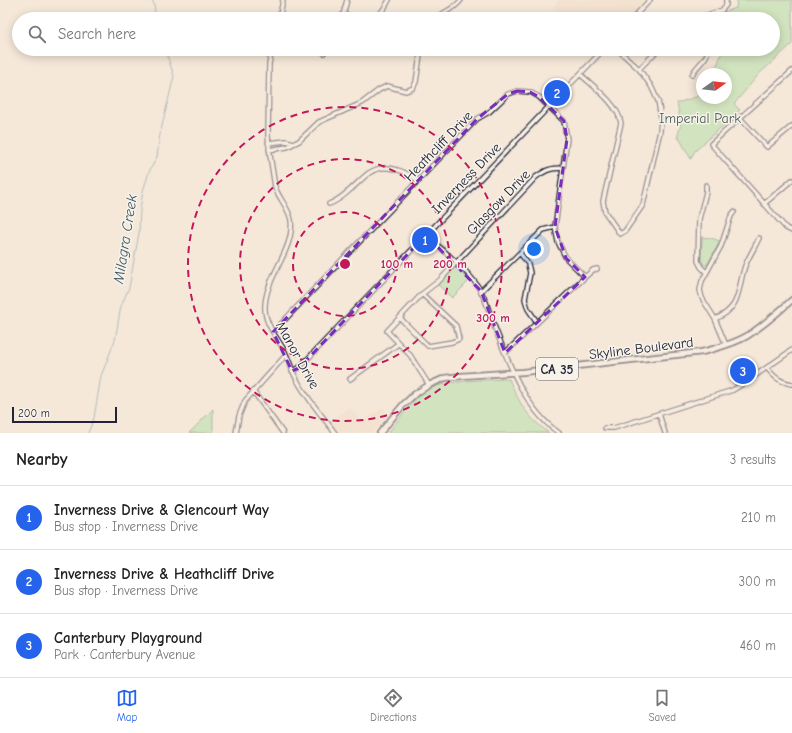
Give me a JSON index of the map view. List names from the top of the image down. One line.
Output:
{"streets":{"main road":["Skyline Boulevard","CA 35"],"street":["Heathcliff Drive","Inverness Drive","Glasgow Drive","Manor Drive"]},"crossings":[["Heathcliff Drive","Inverness Drive"],["Heathcliff Drive","Glasgow Drive"],["Heathcliff Drive","Manor Drive"],["Inverness Drive","Manor Drive"]],"water":["Milagra Creek"],"parks":["Imperial Park"],"scale_bar":"200 m","north":"right","page":{"search":"Search here","pins":["2","1","3"],"scale":"200 m","heading":["Nearby","3 results"],"list":[{"mark":"1","name":"Inverness Drive & Glencourt Way","note":"Bus stop · Inverness Drive","value":"210 m"},{"mark":"2","name":"Inverness Drive & Heathcliff Drive","note":"Bus stop · Inverness Drive","value":"300 m"},{"mark":"3","name":"Canterbury Playground","note":"Park · Canterbury Avenue","value":"460 m"}],"nav":["Map","Directions","Saved"]},"rings":["100 m","200 m","300 m"]}
